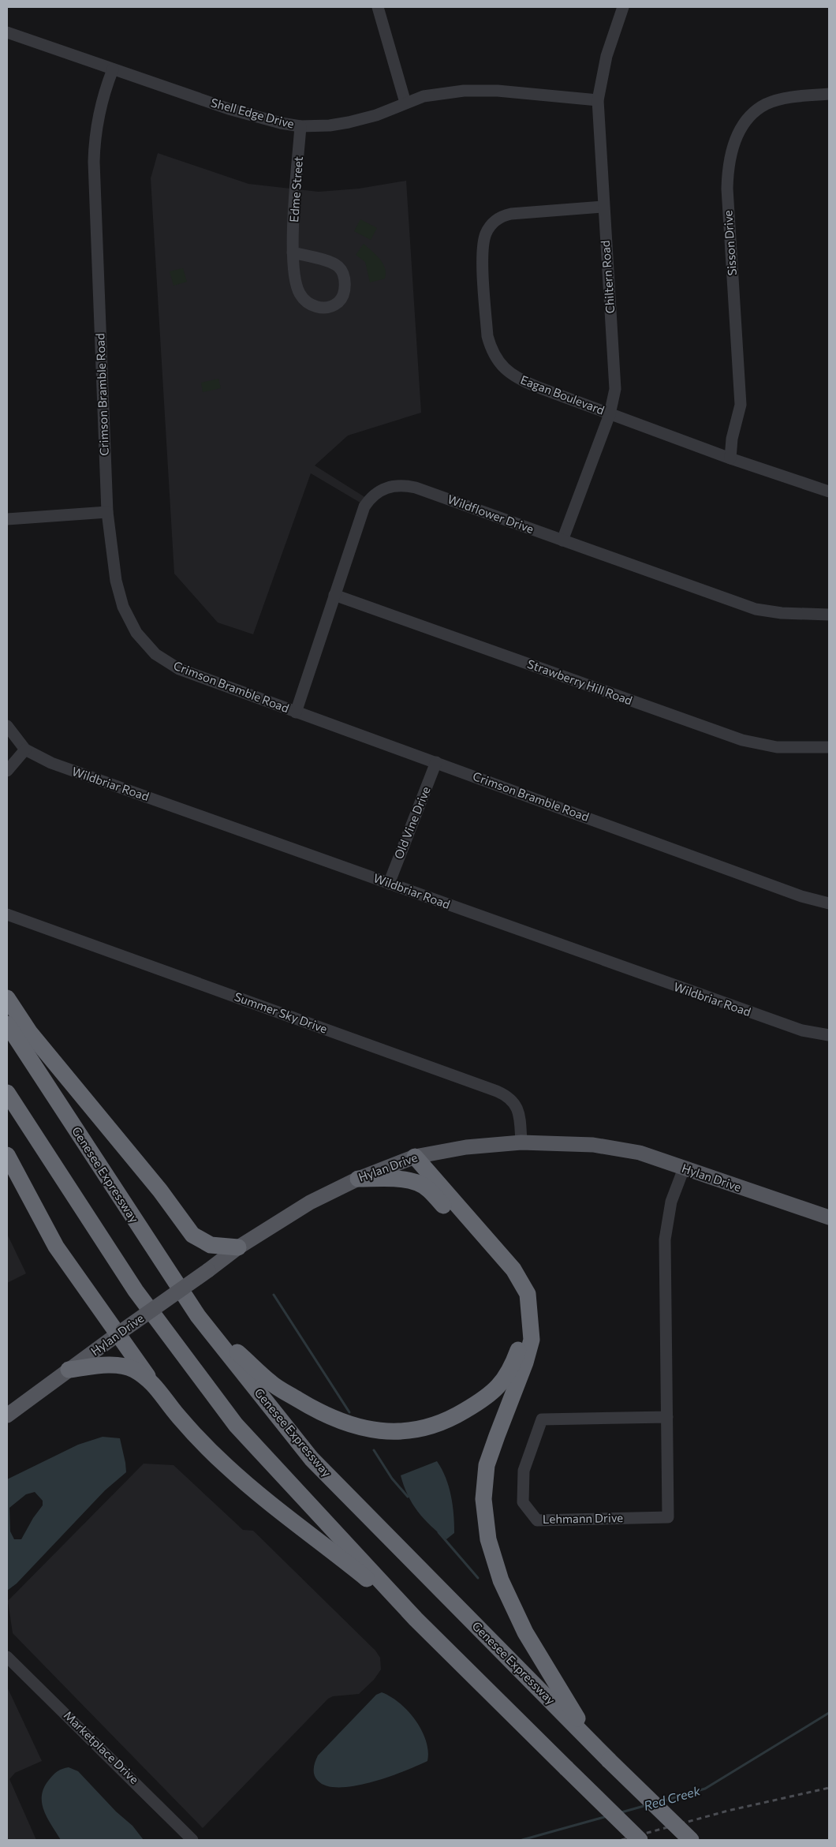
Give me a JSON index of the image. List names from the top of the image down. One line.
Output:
{"streets":{"highway":["Genesee Expressway"],"main road":["Hylan Drive"],"street":["Shell Edge Drive","Edme Street","Sisson Drive","Chiltern Road","Crimson Bramble Road","Eagan Boulevard","Wildflower Drive","Strawberry Hill Road","Wildbriar Road","Old Vine Drive","Summer Sky Drive","Lehmann Drive","Marketplace Drive"]},"crossings":[["Shell Edge Drive","Edme Street"],["Shell Edge Drive","Chiltern Road"],["Shell Edge Drive","Crimson Bramble Road"],["Sisson Drive","Eagan Boulevard"],["Chiltern Road","Eagan Boulevard"],["Chiltern Road","Wildflower Drive"],["Crimson Bramble Road","Wildflower Drive"],["Crimson Bramble Road","Old Vine Drive"],["Wildflower Drive","Strawberry Hill Road"],["Wildbriar Road","Old Vine Drive"],["Summer Sky Drive","Hylan Drive"],["Hylan Drive","Lehmann Drive"]],"water":["Red Creek"]}
